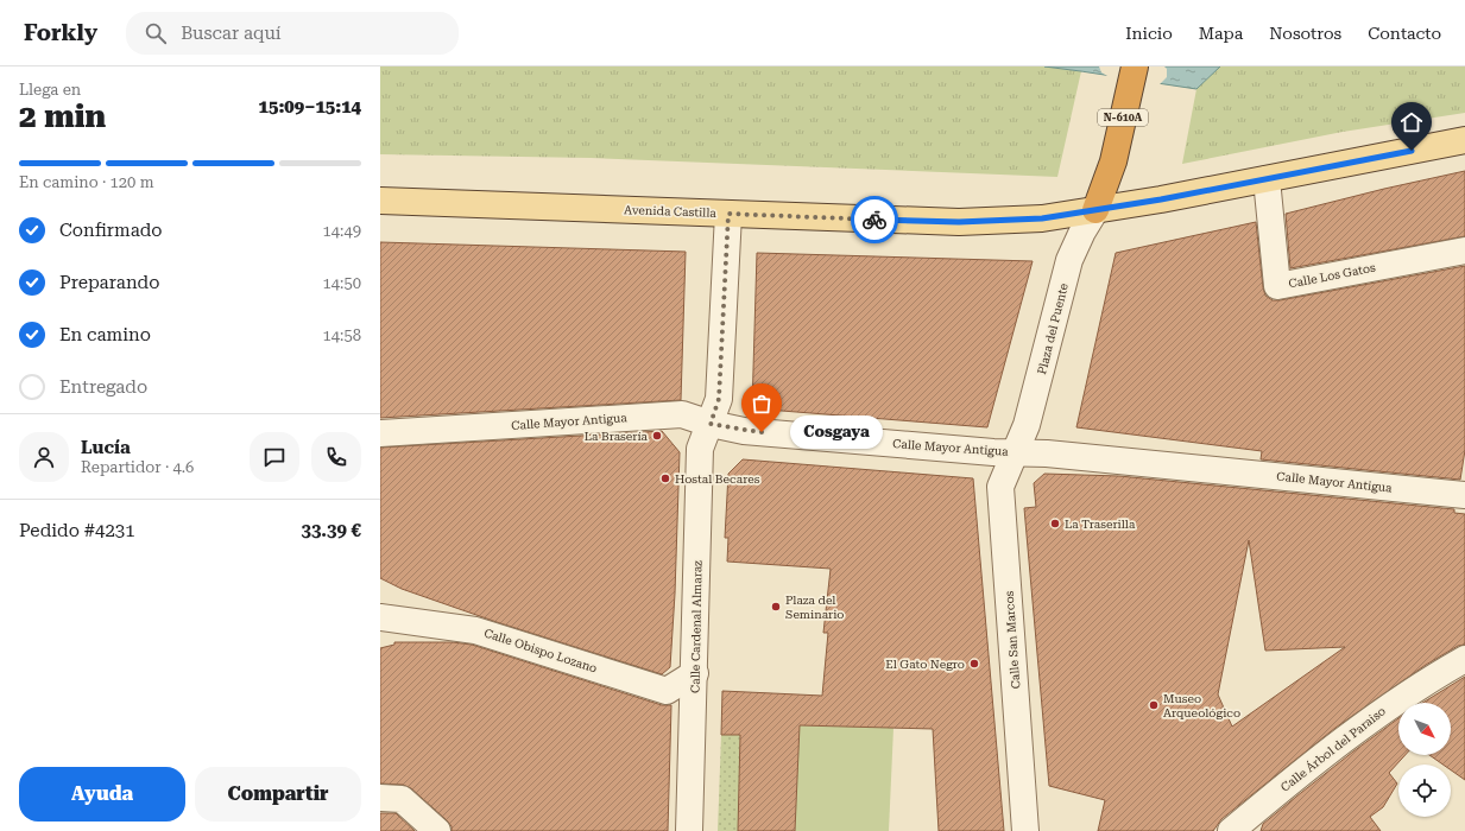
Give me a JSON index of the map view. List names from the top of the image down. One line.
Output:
{"streets":{"highway":["N-610A"],"main road":["Avenida Castilla"],"street":["Calle Los Gatos","Plaza del Puente","Calle Mayor Antigua","Calle Cardenal Almaraz","Calle San Marcos","Calle Obispo Lozano","Calle Árbol del Paraiso"]},"crossings":[["N-610A","Avenida Castilla"],["N-610A","Plaza del Puente"],["Avenida Castilla","Calle Los Gatos"],["Avenida Castilla","Plaza del Puente"],["Avenida Castilla","Calle Cardenal Almaraz"],["Plaza del Puente","Calle Mayor Antigua"],["Plaza del Puente","Calle San Marcos"],["Calle Mayor Antigua","Calle Cardenal Almaraz"],["Calle Mayor Antigua","Calle San Marcos"],["Calle Cardenal Almaraz","Calle Obispo Lozano"]],"places":["Cosgaya","La Brasería","Hostal Becares","La Traserilla","Plaza del Seminario","El Gato Negro","Museo Arqueológico"],"north":"bottom right","page":{"header":"Forkly","search":"Buscar aquí","nav":["Inicio","Mapa","Nosotros","Contacto"],"heading":["2 min","Llega en","15:09–15:14"],"panel":["Lucía","Repartidor · 4.6","Pedido #4231","33.39 €"],"bar":"En camino · 120 m","list":[["Confirmado","14:49"],["Preparando","14:50"],["En camino","14:58"],"Entregado"],"bubble":"Cosgaya","buttons":["Ayuda","Compartir"]}}
